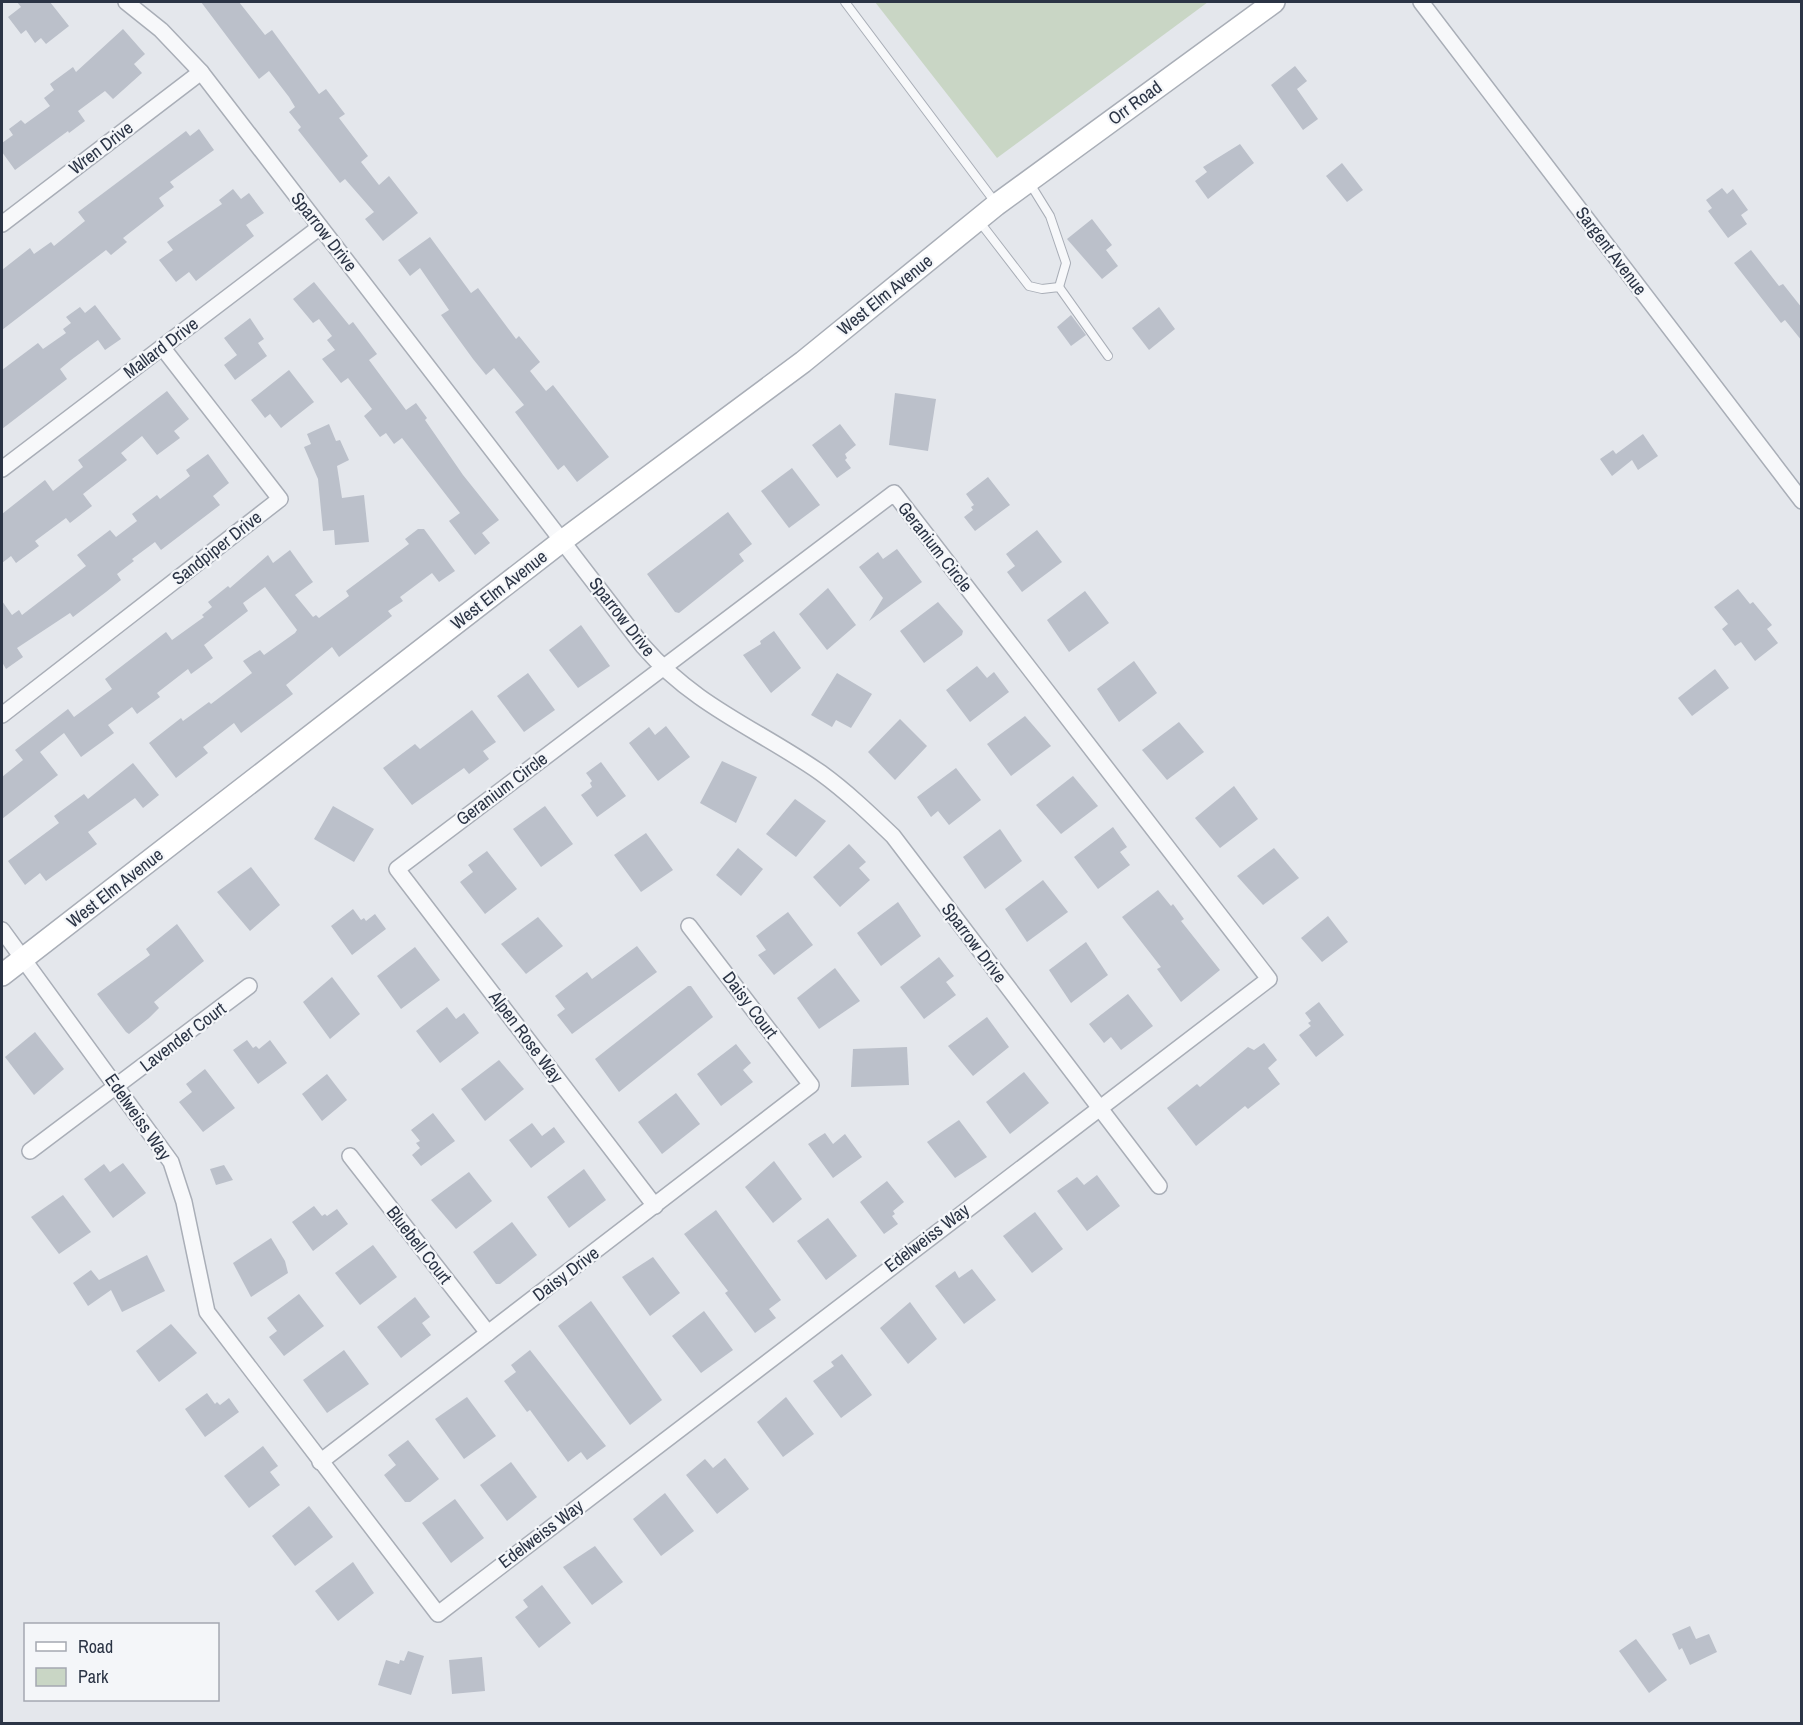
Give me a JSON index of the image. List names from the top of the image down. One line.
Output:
{"streets":{"street":["Orr Road","Wren Drive","Sparrow Drive","Sargent Avenue","West Elm Avenue","Mallard Drive","Geranium Circle","Sandpiper Drive","Daisy Court","Lavender Court","Alpen Rose Way","Edelweiss Way","Bluebell Court","Daisy Drive"]},"crossings":[["Orr Road","West Elm Avenue"],["Wren Drive","Sparrow Drive"],["Sparrow Drive","West Elm Avenue"],["Sparrow Drive","Mallard Drive"],["Sparrow Drive","Geranium Circle"],["Sparrow Drive","Edelweiss Way"],["West Elm Avenue","Edelweiss Way"],["Mallard Drive","Sandpiper Drive"],["Geranium Circle","Alpen Rose Way"],["Geranium Circle","Edelweiss Way"],["Daisy Court","Daisy Drive"],["Lavender Court","Edelweiss Way"],["Alpen Rose Way","Daisy Drive"],["Edelweiss Way","Daisy Drive"],["Bluebell Court","Daisy Drive"]],"legend":["Road","Park"]}
